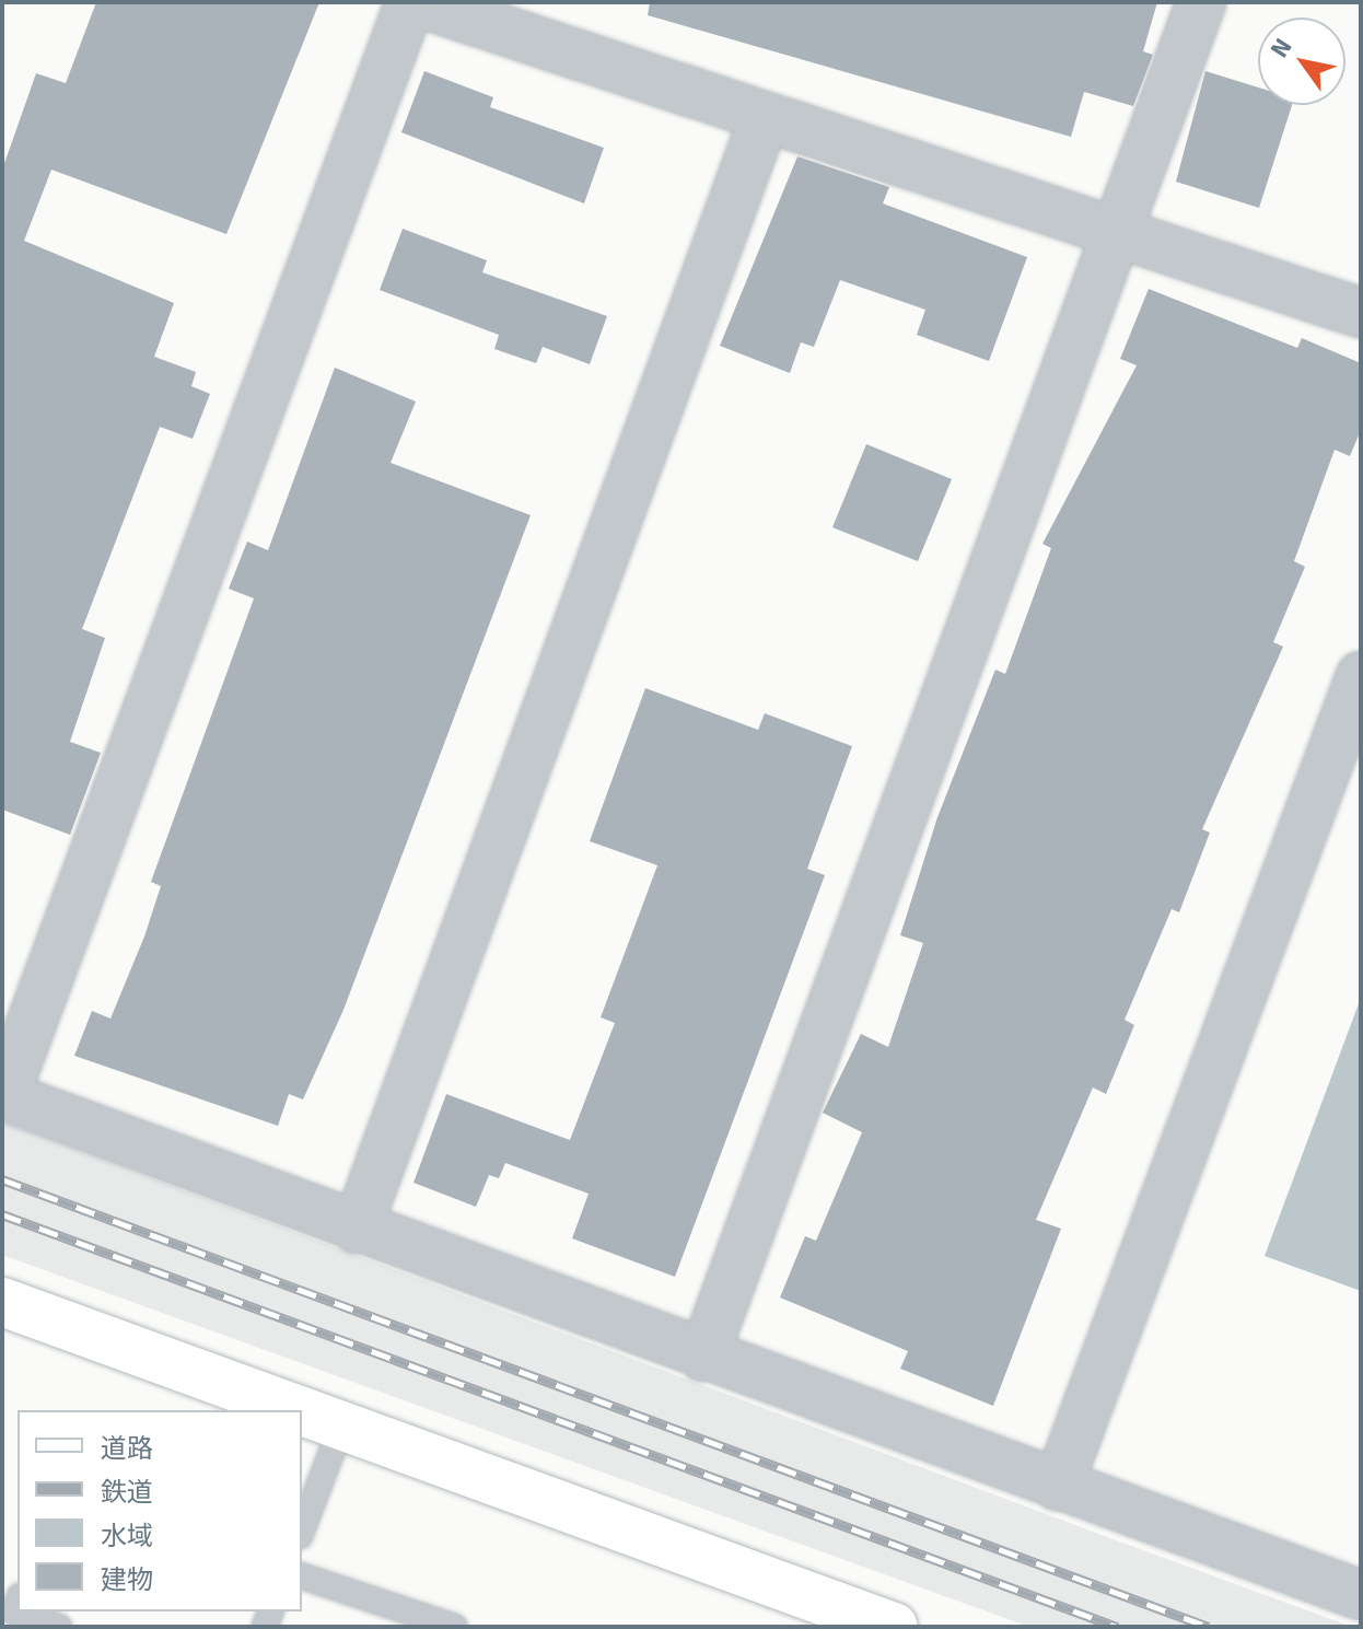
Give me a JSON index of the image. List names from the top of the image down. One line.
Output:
{"legend":["道路","鉄道","水域","建物"],"north":"top left"}
